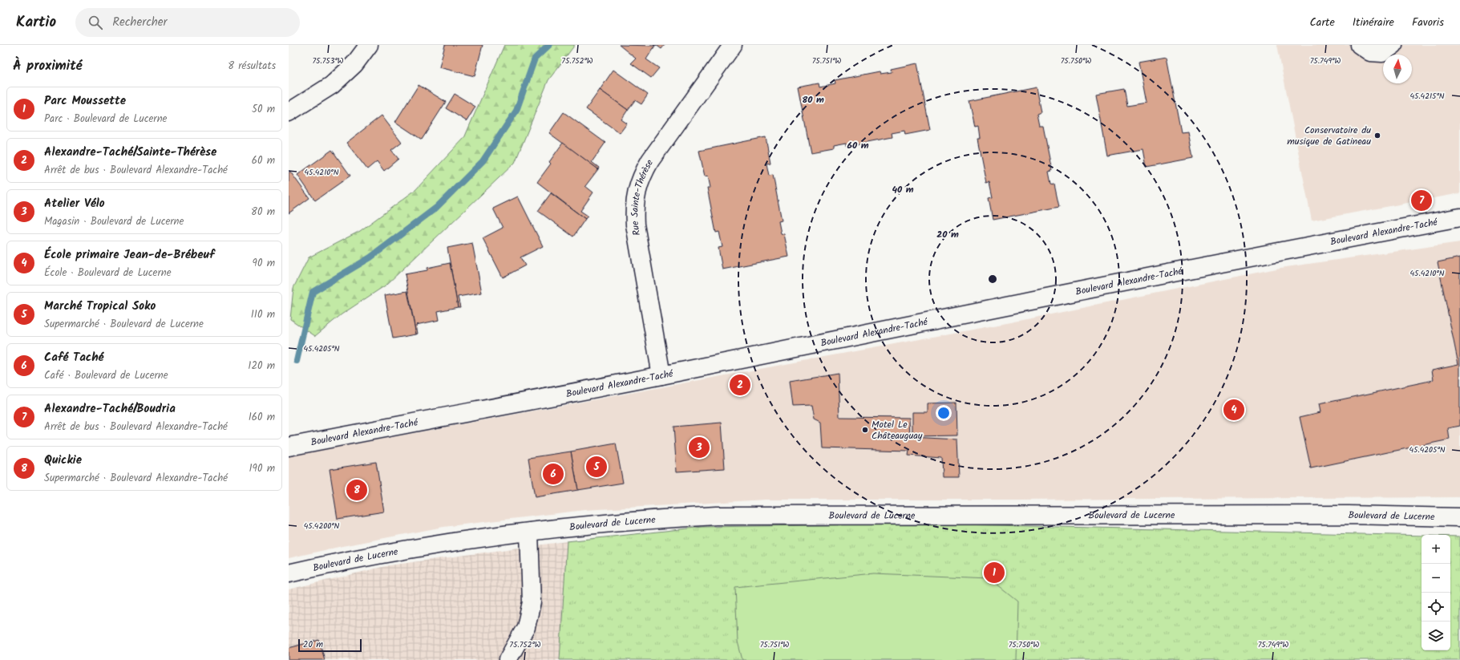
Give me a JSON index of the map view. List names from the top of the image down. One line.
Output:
{"streets":{"street":["Rue Sainte-Thérèse","Boulevard Alexandre-Taché","Boulevard de Lucerne"]},"crossings":[["Rue Sainte-Thérèse","Boulevard Alexandre-Taché"]],"places":["Conservatoire du musique de Gatineau","Motel Le Châteauguay"],"scale_bar":"20 m","north":"top","page":{"header":"Kartio","search":"Rechercher","nav":["Carte","Itinéraire","Favoris"],"heading":["À proximité","8 résultats"],"list":[{"mark":"1","name":"Parc Moussette","note":"Parc · Boulevard de Lucerne","value":"50 m"},{"mark":"2","name":"Alexandre-Taché/Sainte-Thérèse","note":"Arrêt de bus · Boulevard Alexandre-Taché","value":"60 m"},{"mark":"3","name":"Atelier Vélo","note":"Magasin · Boulevard de Lucerne","value":"80 m"},{"mark":"4","name":"École primaire Jean-de-Brébeuf","note":"École · Boulevard de Lucerne","value":"90 m"},{"mark":"5","name":"Marché Tropical Soko","note":"Supermarché · Boulevard de Lucerne","value":"110 m"},{"mark":"6","name":"Café Taché","note":"Café · Boulevard de Lucerne","value":"120 m"},{"mark":"7","name":"Alexandre-Taché/Boudria","note":"Arrêt de bus · Boulevard Alexandre-Taché","value":"160 m"},{"mark":"8","name":"Quickie","note":"Supermarché · Boulevard Alexandre-Taché","value":"190 m"}],"pins":["7","2","4","3","5","6","8","1"],"map_buttons":["+","−"],"scale":"20 m"},"coordinates":["75.753°W","75.752°W","75.751°W","75.750°W","75.749°W","45.4215°N","45.4210°N","45.4205°N","45.4200°N"],"rings":["80 m","60 m","40 m","20 m"]}
